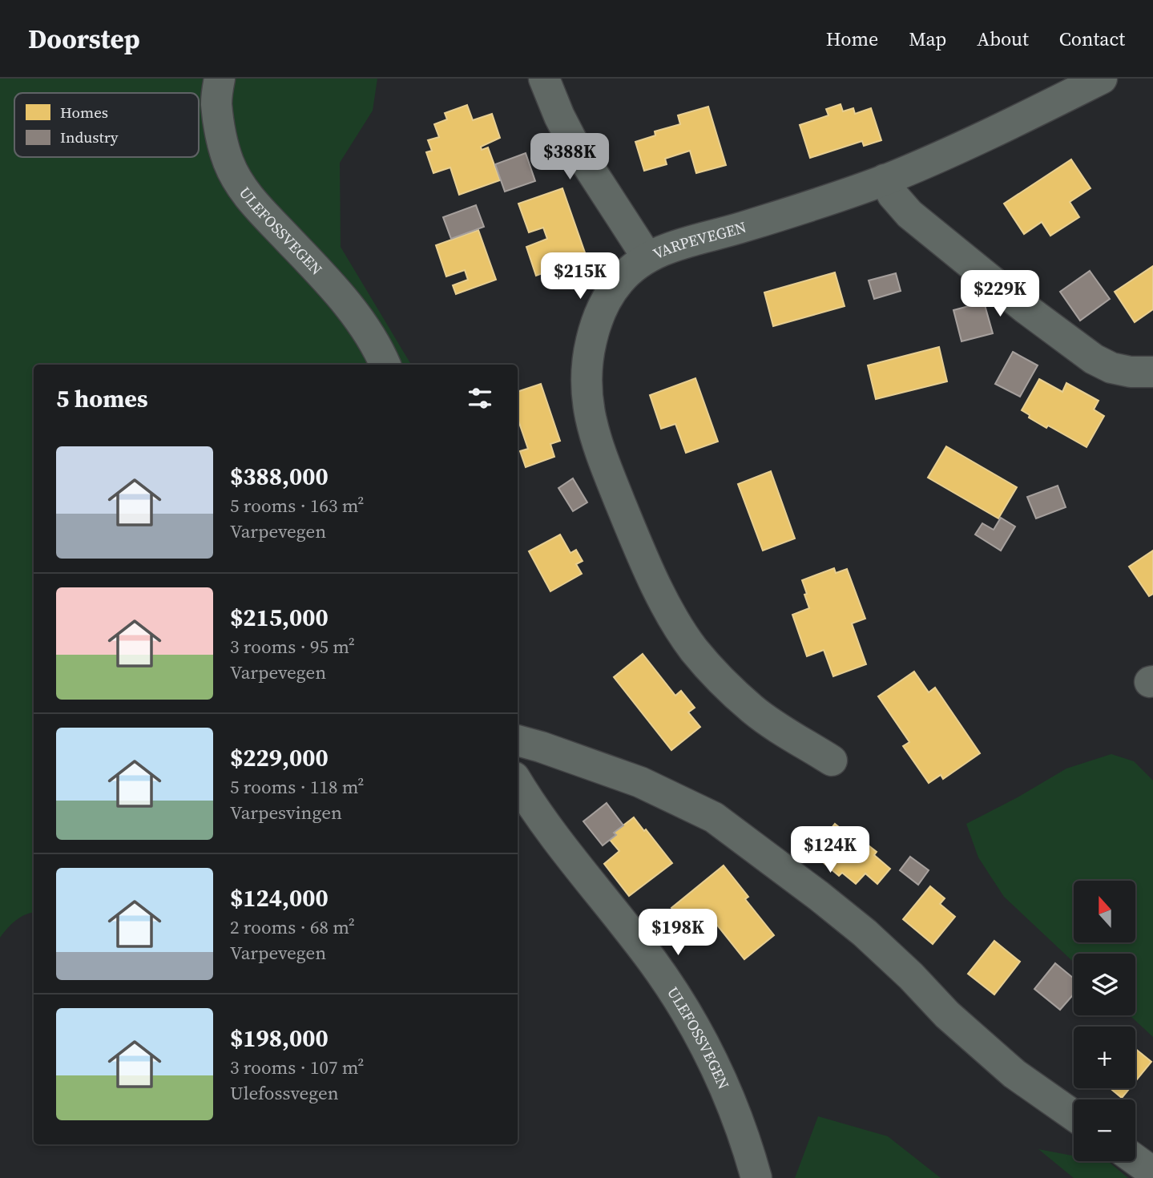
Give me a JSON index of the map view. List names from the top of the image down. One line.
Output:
{"streets":{"street":["ULEFOSSVEGEN","VARPEVEGEN"]},"legend":["Homes","Industry"],"north":"top","page":{"header":"Doorstep","nav":["Home","Map","About","Contact"],"price":["$388K","$215K","$229K","$124K","$198K"],"heading":"5 homes","list":[{"name":"$388,000","note":"5 rooms · 163 m² · Varpevegen"},{"name":"$215,000","note":"3 rooms · 95 m² · Varpevegen"},{"name":"$229,000","note":"5 rooms · 118 m² · Varpesvingen"},{"name":"$124,000","note":"2 rooms · 68 m² · Varpevegen"},{"name":"$198,000","note":"3 rooms · 107 m² · Ulefossvegen"}],"map_buttons":["+","−"]}}
